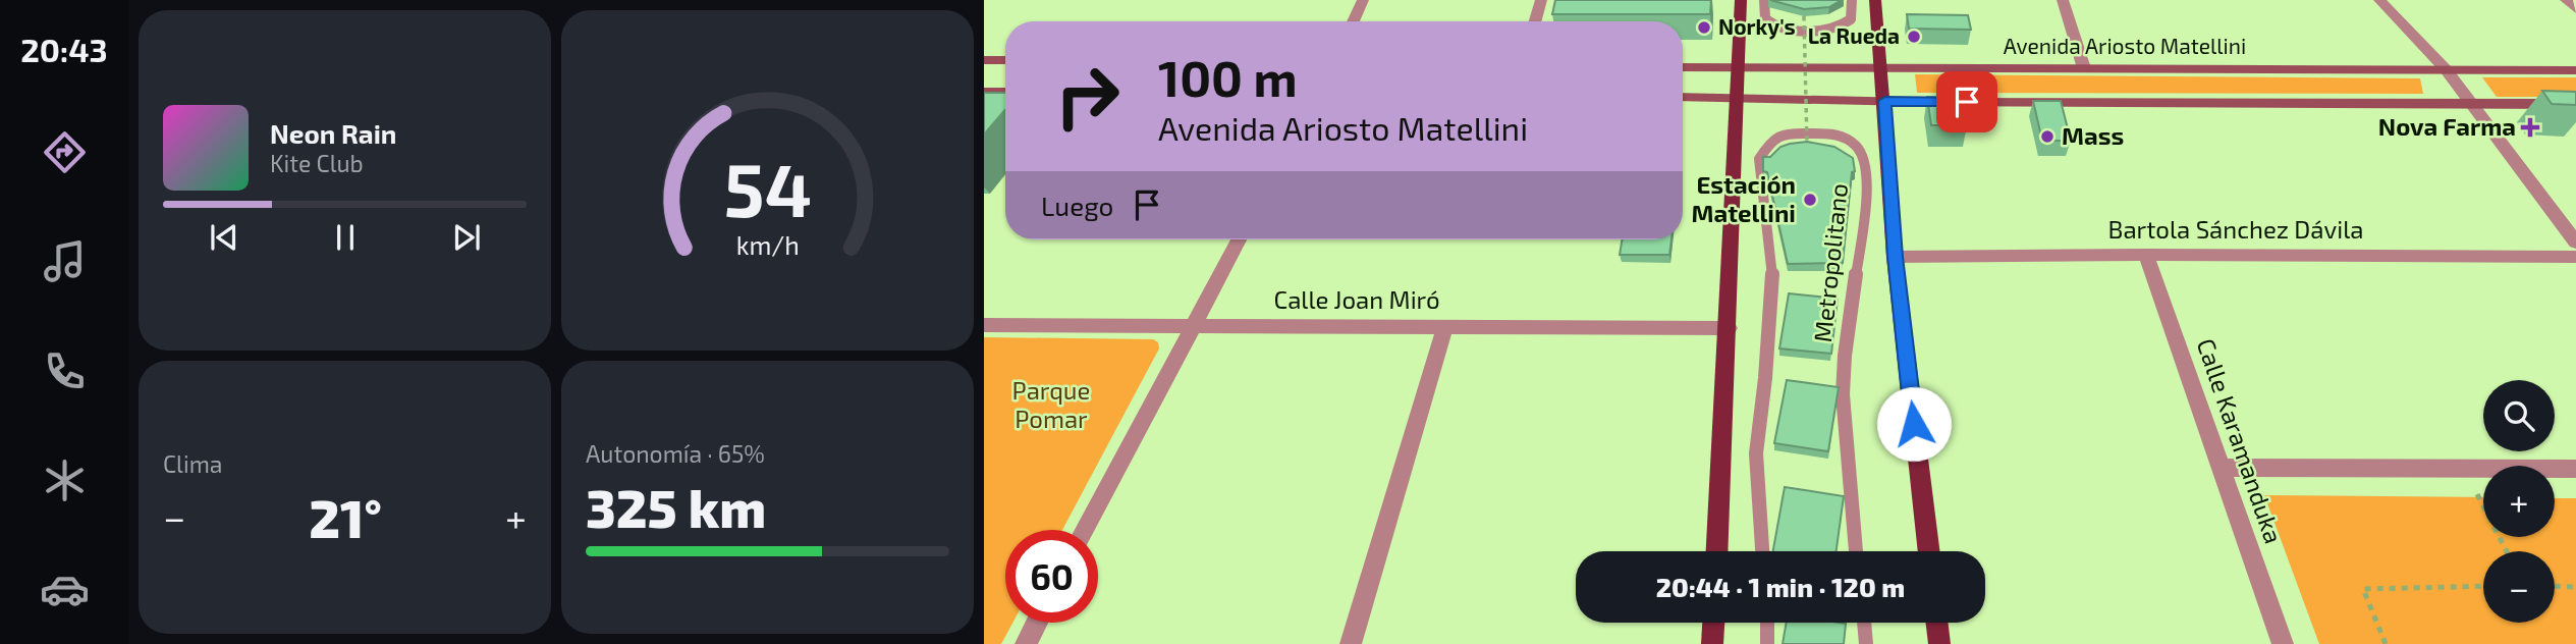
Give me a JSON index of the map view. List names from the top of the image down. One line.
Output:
{"streets":{"main road":["Avenida Ariosto Matellini"],"street":["Bartola Sánchez Dávila","Calle Joan Miró","Calle Karamanduka"],"lane":["Metropolitano"]},"crossings":[["Bartola Sánchez Dávila","Calle Karamanduka"]],"parks":["Parque Pomar"],"places":{"other":["Norky's","La Rueda","Mass","Estación Matellini"],"health":["Nova Farma"]},"page":{"tabs":"20:43","turn":["100 m","Avenida Ariosto Matellini"],"song":["Neon Rain","Kite Club"],"then":"Luego","tile":["Clima",["Autonomía · 65%","325 km"]],"map_buttons":["+","−"],"heat":["−","21°","+"],"limit":"60","trip":"20:44 · 1 min · 120 m","gauge":["54","km/h"]}}
